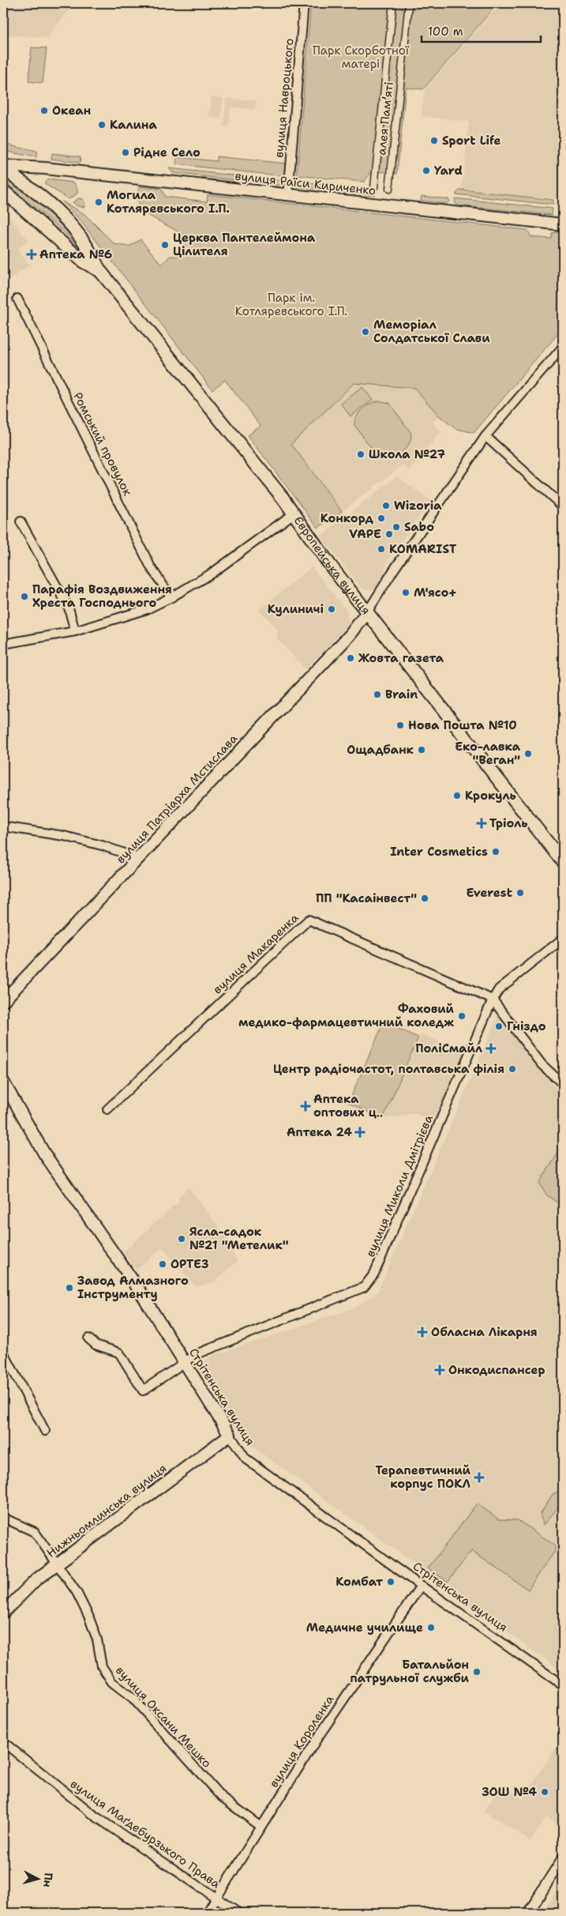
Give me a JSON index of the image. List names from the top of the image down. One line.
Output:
{"streets":{"main road":["вулиця Раїси Кириченко","Європейська вулиця","вулиця Патріарха Мстислава","Стрітенська вулиця","Нижньомлинська вулиця"],"street":["вулиця Навроцького","алея Памʼяті","Ромський провулок","вулиця Макаренка","вулиця Миколи Дмітрієва","вулиця Оксани Мешко","вулиця Короленка","вулиця Маґдебурзького Права"]},"crossings":[["вулиця Навроцького","вулиця Раїси Кириченко"],["вулиця Раїси Кириченко","Європейська вулиця"],["Європейська вулиця","вулиця Патріарха Мстислава"],["вулиця Макаренка","вулиця Миколи Дмітрієва"],["вулиця Миколи Дмітрієва","Стрітенська вулиця"],["Стрітенська вулиця","Нижньомлинська вулиця"],["Стрітенська вулиця","вулиця Короленка"],["Нижньомлинська вулиця","вулиця Оксани Мешко"],["вулиця Оксани Мешко","вулиця Короленка"],["вулиця Короленка","вулиця Маґдебурзького Права"]],"parks":["Парк Скорботної матері","Парк ім. Котляревського І.П."],"places":{"other":["Океан","Калина","Sport Life","Рідне Село","Yard","Могила Котляревського І.П.","Церква Пантелеймона Цілителя","Меморіал Солдатської Слави","Школа №27","Wizoria","Конкорд","Sabo","VAPE","KOMARIST","М'ясо+","Парафія Воздвиження Хреста Господнього","Кулиничі","Жовта газета","Brain","Нова Пошта №10","Ощадбанк","Еко-лавка \"Веган\"","Крокуль","Inter Cosmetics","Everest","ПП \"Касаінвест\"","Фаховий медико-фармацевтичний коледж","Гніздо","Центр радіочастот, полтавська філія","Ясла-садок №21 \"Метелик\"","ОРТЕЗ","Завод Алмазного Інструменту","Комбат","Медичне училище","Батальйон патрульної служби","ЗОШ №4"],"health":["Аптека №6","Тріоль","ПоліСмайл","Аптека оптових ц‥","Аптека 24","Обласна Лікарня","Онкодиспансер","Терапевтичний корпус ПОКЛ"]},"scale_bar":"100 m","north":"right"}
